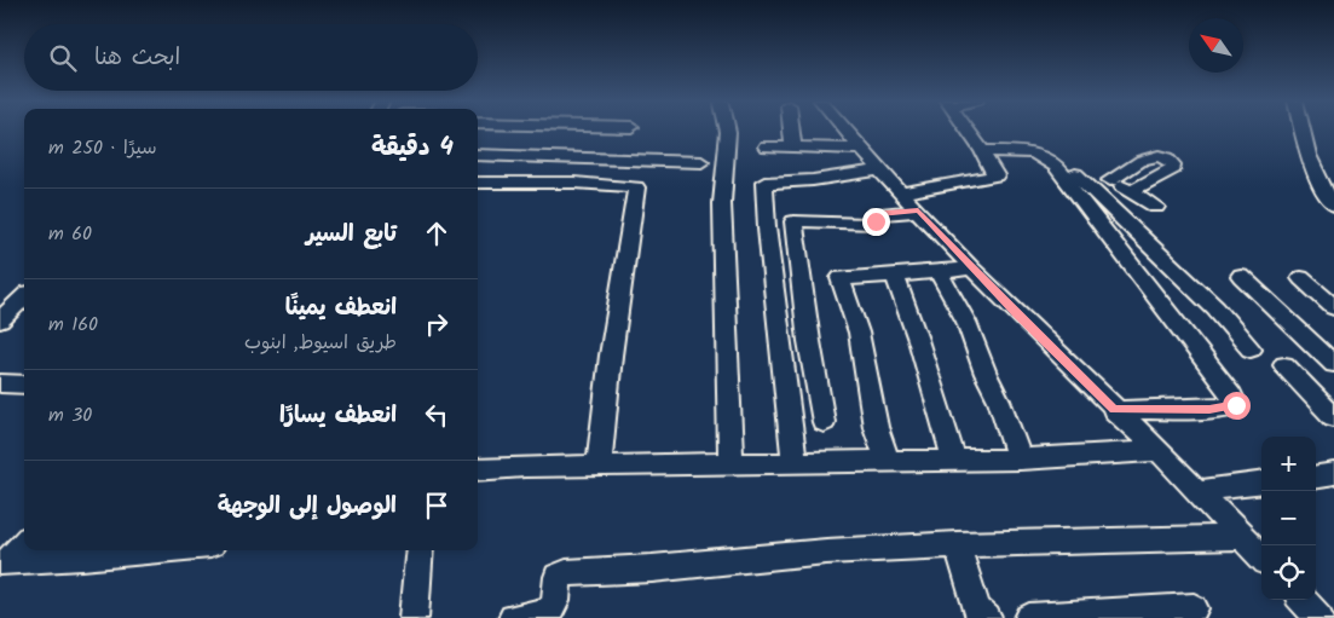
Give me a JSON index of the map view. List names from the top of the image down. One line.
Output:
{"north":"top left","page":{"search":"ابحث هنا","heading":["4 دقيقة","سيرًا · 250 m"],"list":[["تابع السير","60 m"],["انعطف يمينًا","طريق اسيوط, ابنوب","160 m"],["انعطف يسارًا","30 m"],"الوصول إلى الوجهة"],"map_buttons":["+","−"]}}
